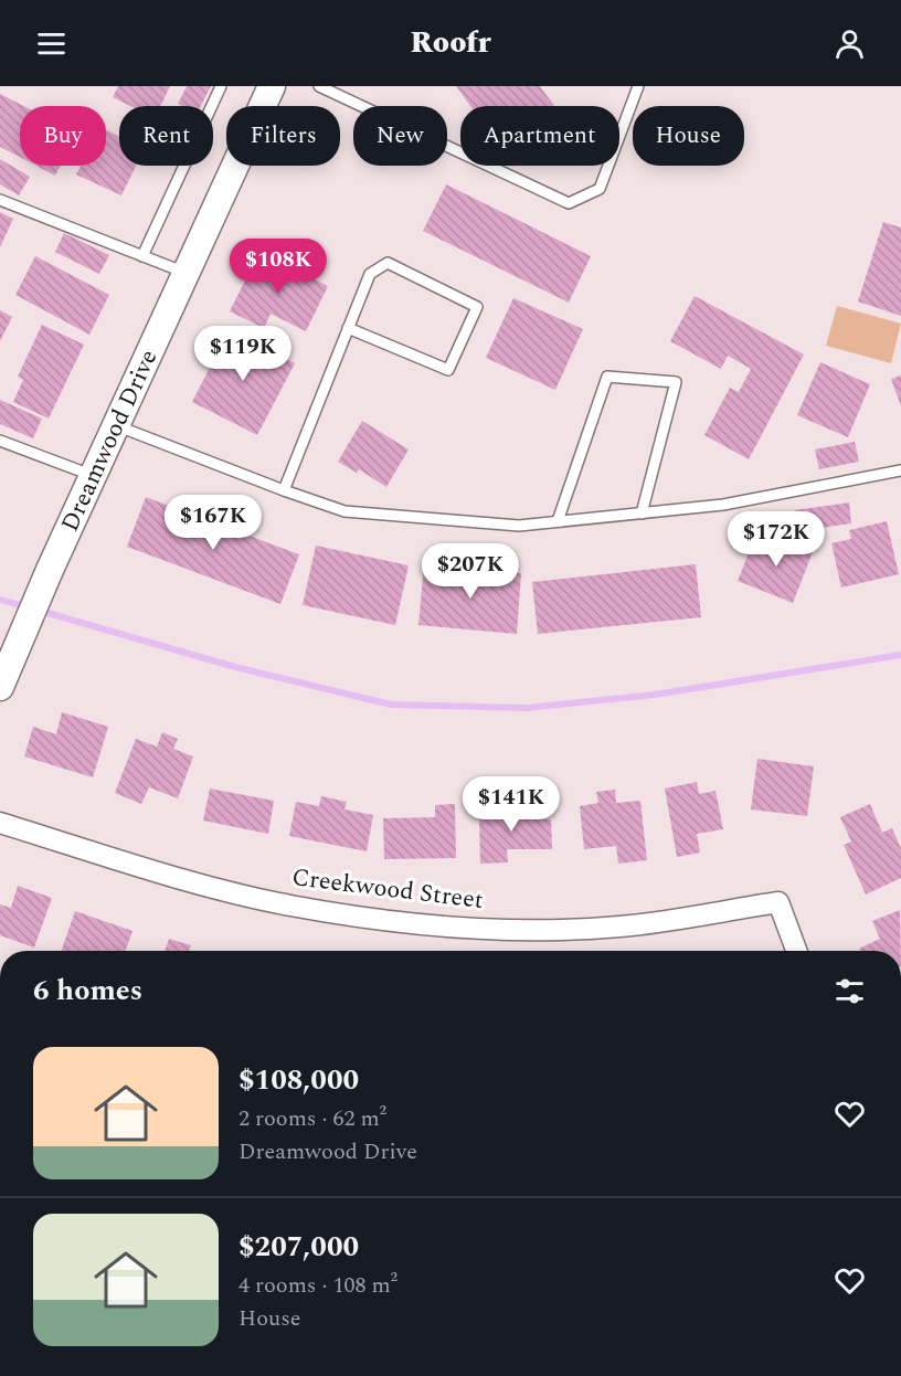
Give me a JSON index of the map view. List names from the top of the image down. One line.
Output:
{"streets":{"street":["Dreamwood Drive","Creekwood Street"]},"page":{"header":"Roofr","chip":["Buy","Rent","Filters","New","Apartment","House"],"price":["$108K","$119K","$167K","$172K","$207K","$141K"],"heading":"6 homes","list":[{"name":"$108,000","note":"2 rooms · 62 m² · Dreamwood Drive"},{"name":"$207,000","note":"4 rooms · 108 m² · House"}]}}
